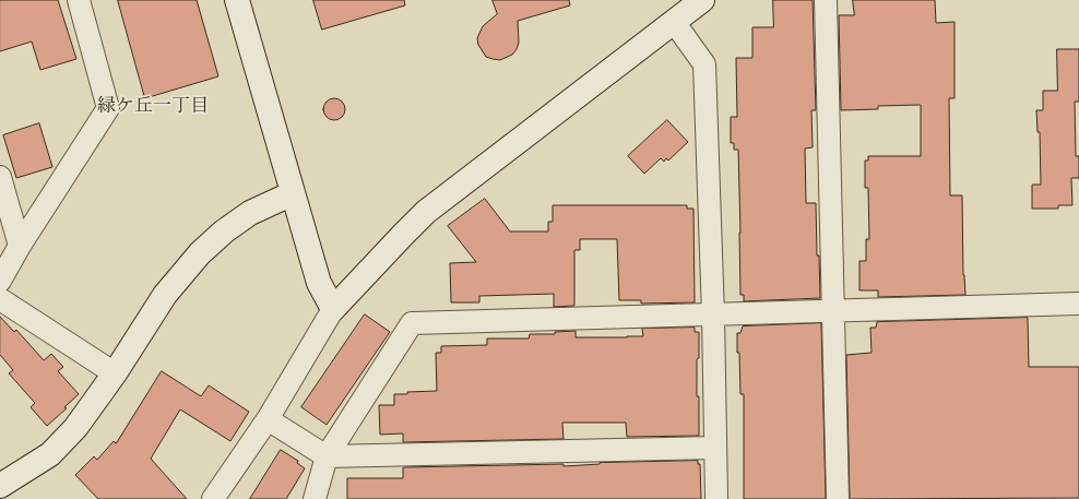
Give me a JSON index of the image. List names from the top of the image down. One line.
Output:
{"districts":["緑ケ丘一丁目"]}
